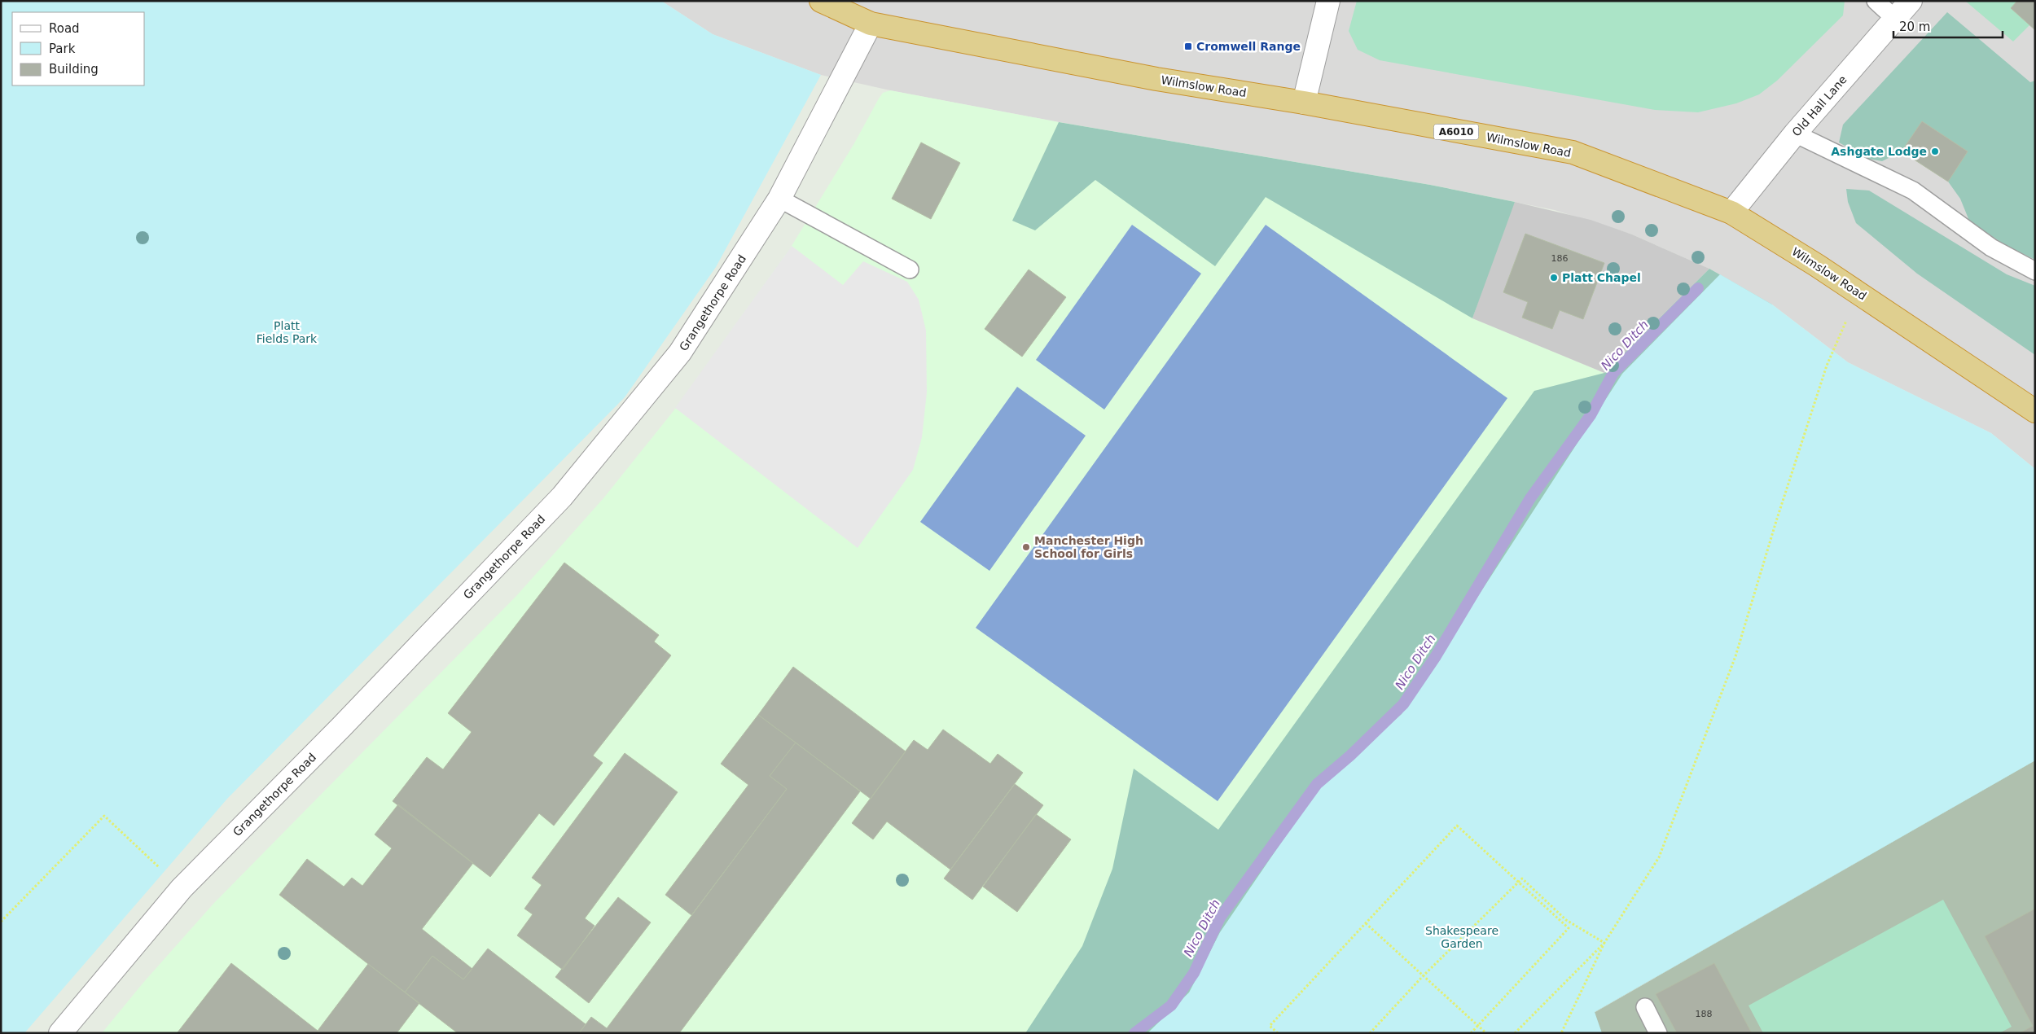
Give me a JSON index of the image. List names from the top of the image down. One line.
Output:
{"streets":{"highway":["Wilmslow Road","A6010"],"street":["Old Hall Lane","Grangethorpe Road"]},"crossings":[["Wilmslow Road","Old Hall Lane"],["Wilmslow Road","Grangethorpe Road"]],"water":["Nico Ditch"],"parks":["Platt Fields Park","Shakespeare Garden"],"places":{"transit":["Cromwell Range"],"other":["Ashgate Lodge","Platt Chapel","Manchester High School for Girls"]},"house_numbers":["186","188"],"legend":["Road","Park","Building"],"scale_bar":"20 m"}
